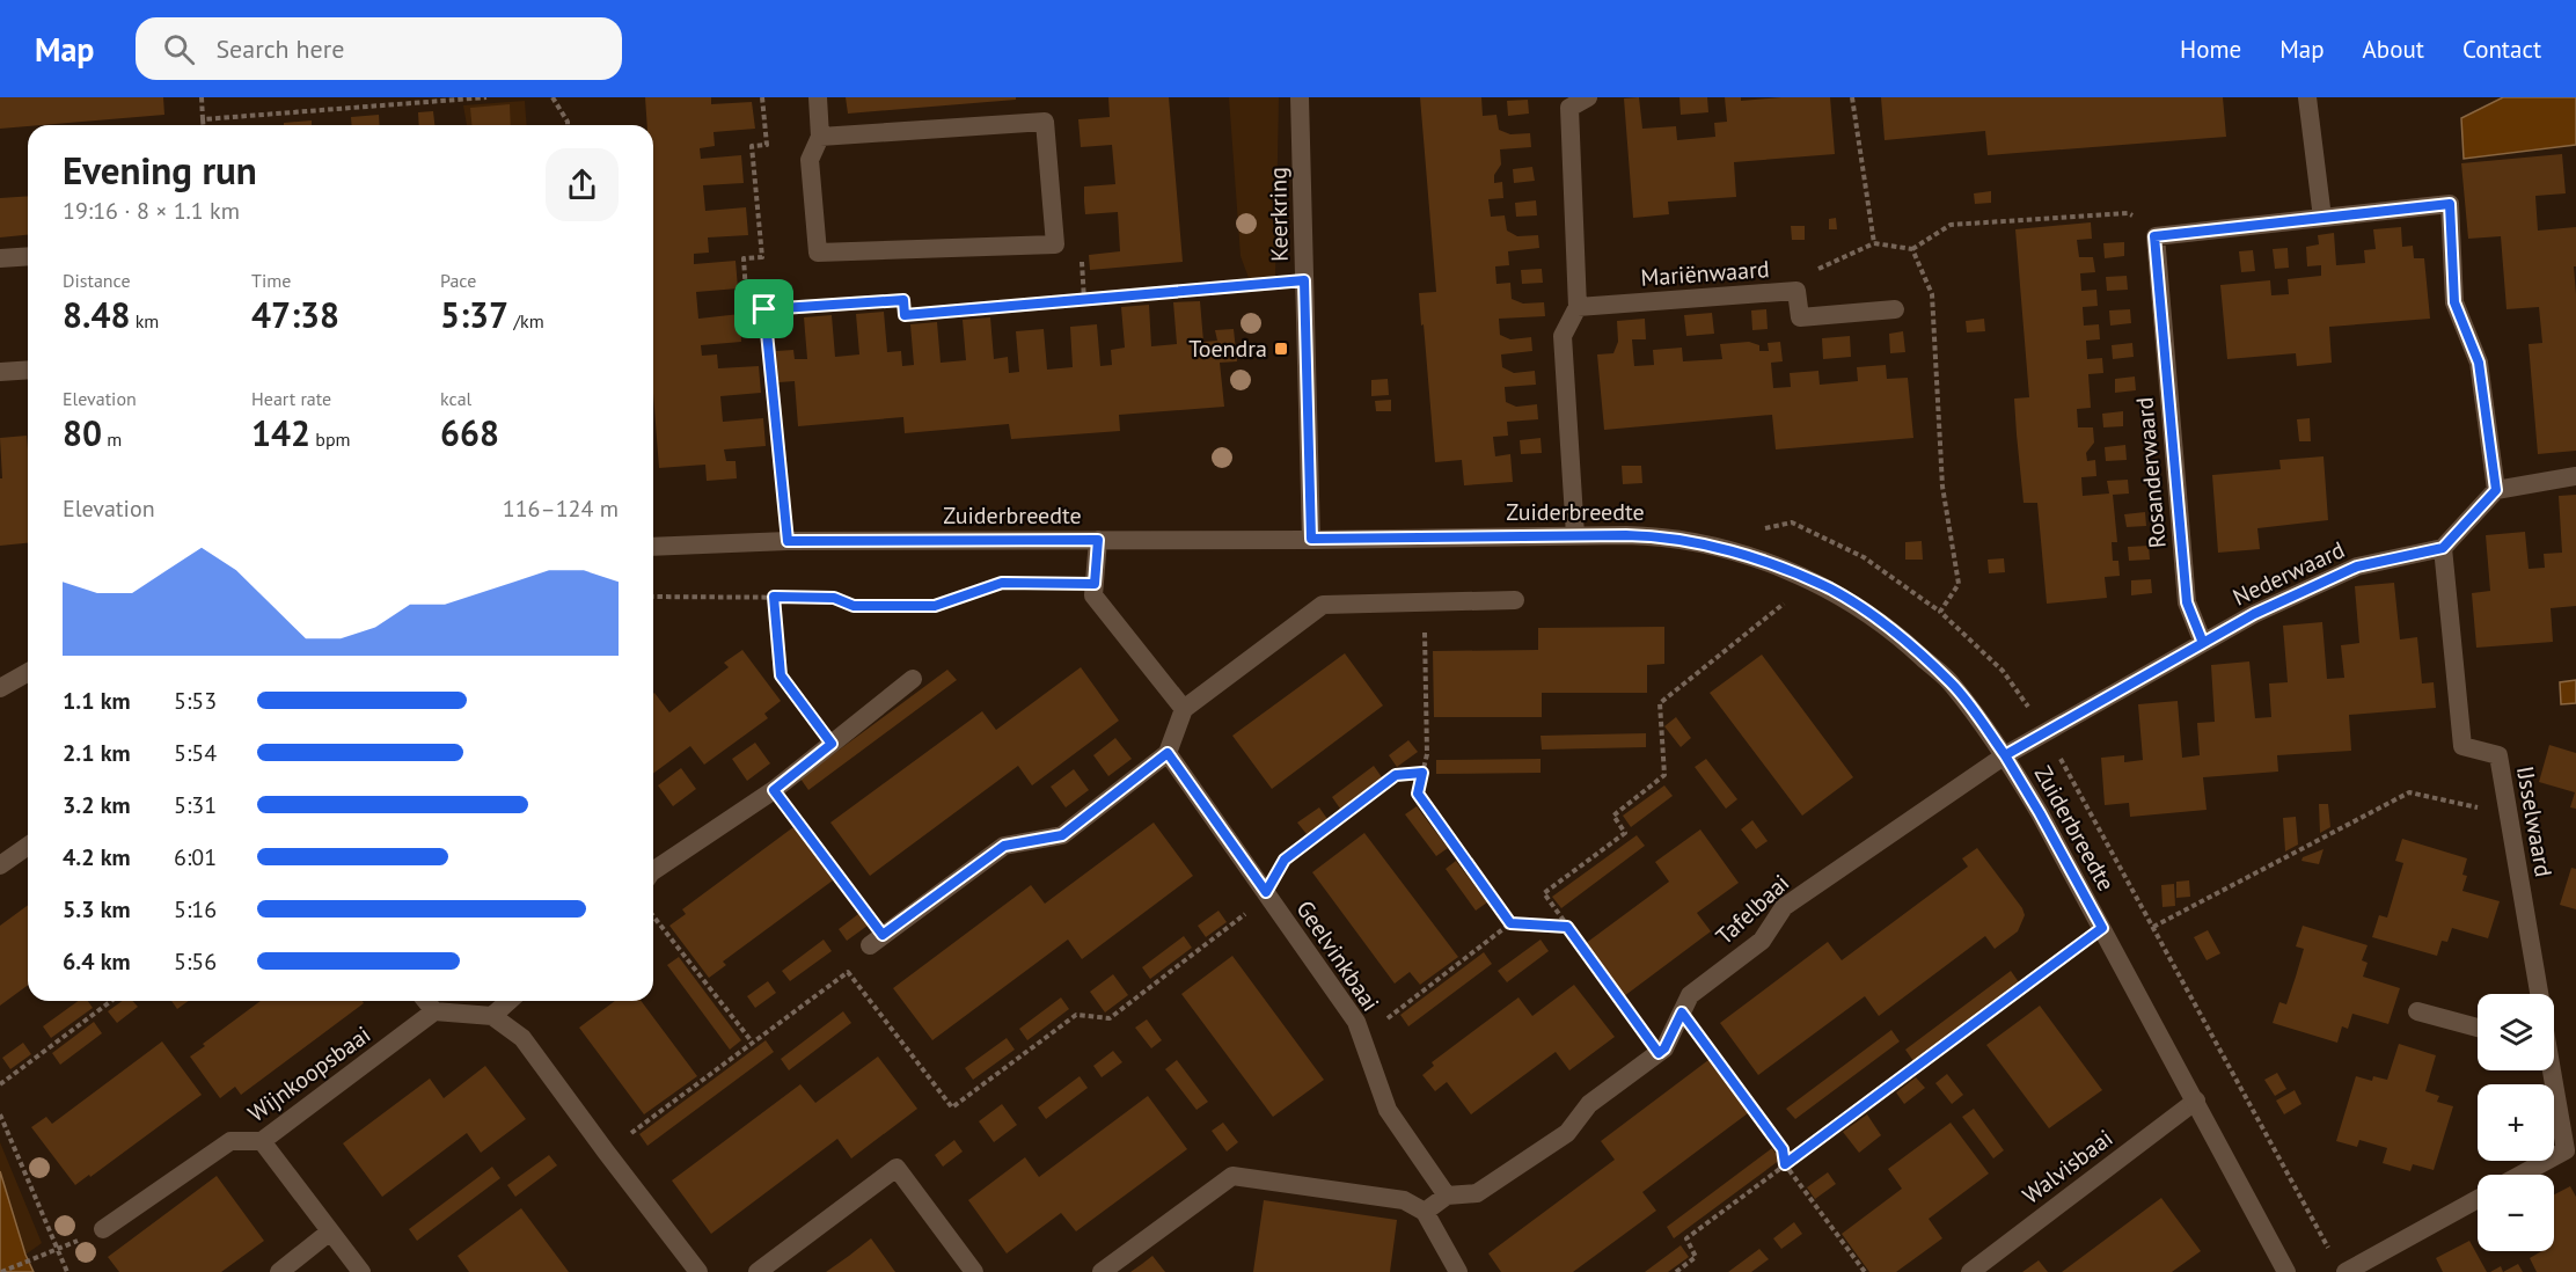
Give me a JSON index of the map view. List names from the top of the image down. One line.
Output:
{"streets":{"street":["Keerkring","Mariënwaard","Rosanderwaard","Zuiderbreedte","Nederwaard","IJsselwaard","Tafelbaai","Geelvinkbaai","Wijnkoopsbaai","Walvisbaai"]},"crossings":[["Keerkring","Zuiderbreedte"],["Rosanderwaard","Nederwaard"],["Zuiderbreedte","Tafelbaai"],["Zuiderbreedte","Walvisbaai"],["Nederwaard","IJsselwaard"],["Tafelbaai","Geelvinkbaai"]],"places":{"transit":["Toendra"]},"page":{"header":"Map","search":"Search here","nav":["Home","Map","About","Contact"],"heading":["Evening run","19:16 · 8 × 1.1 km"],"stats":[["Distance","8.48 km"],["Time","47:38"],["Pace","5:37 /km"],["Elevation","80 m"],["Heart rate","142 bpm"],["kcal","668"]],"chart":["Elevation","116–124 m"],"list":[{"name":"1.1 km","note":"5:53"},{"name":"2.1 km","note":"5:54"},{"name":"3.2 km","note":"5:31"},{"name":"4.2 km","note":"6:01"},{"name":"5.3 km","note":"5:16"},{"name":"6.4 km","note":"5:56"}],"map_buttons":["+","−"]}}
